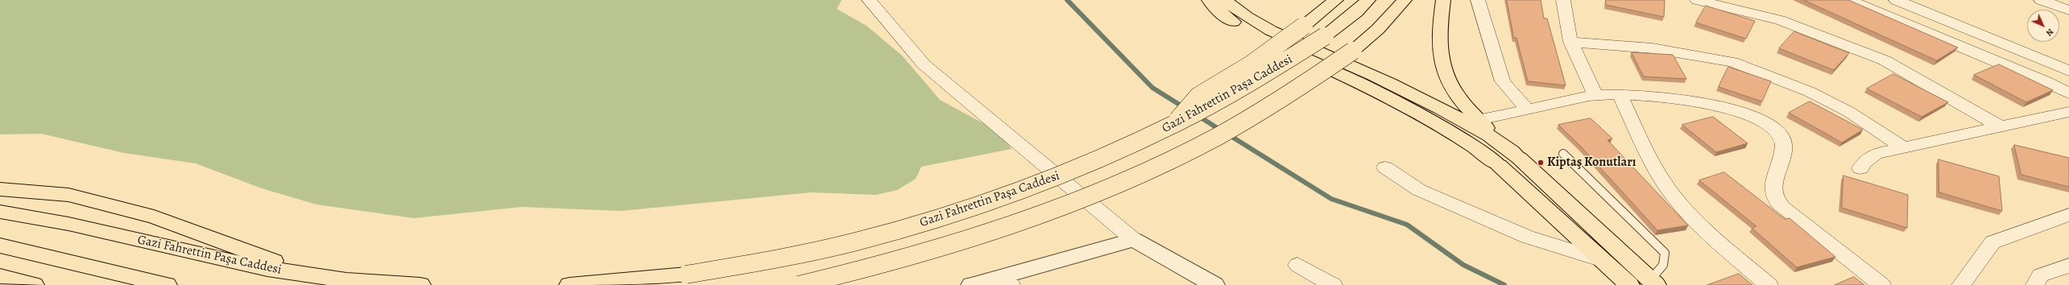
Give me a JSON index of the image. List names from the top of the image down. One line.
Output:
{"streets":{"main road":["Gazi Fahrettin Paşa Caddesi"]},"places":["Kiptaş Konutları"],"north":"bottom right"}
